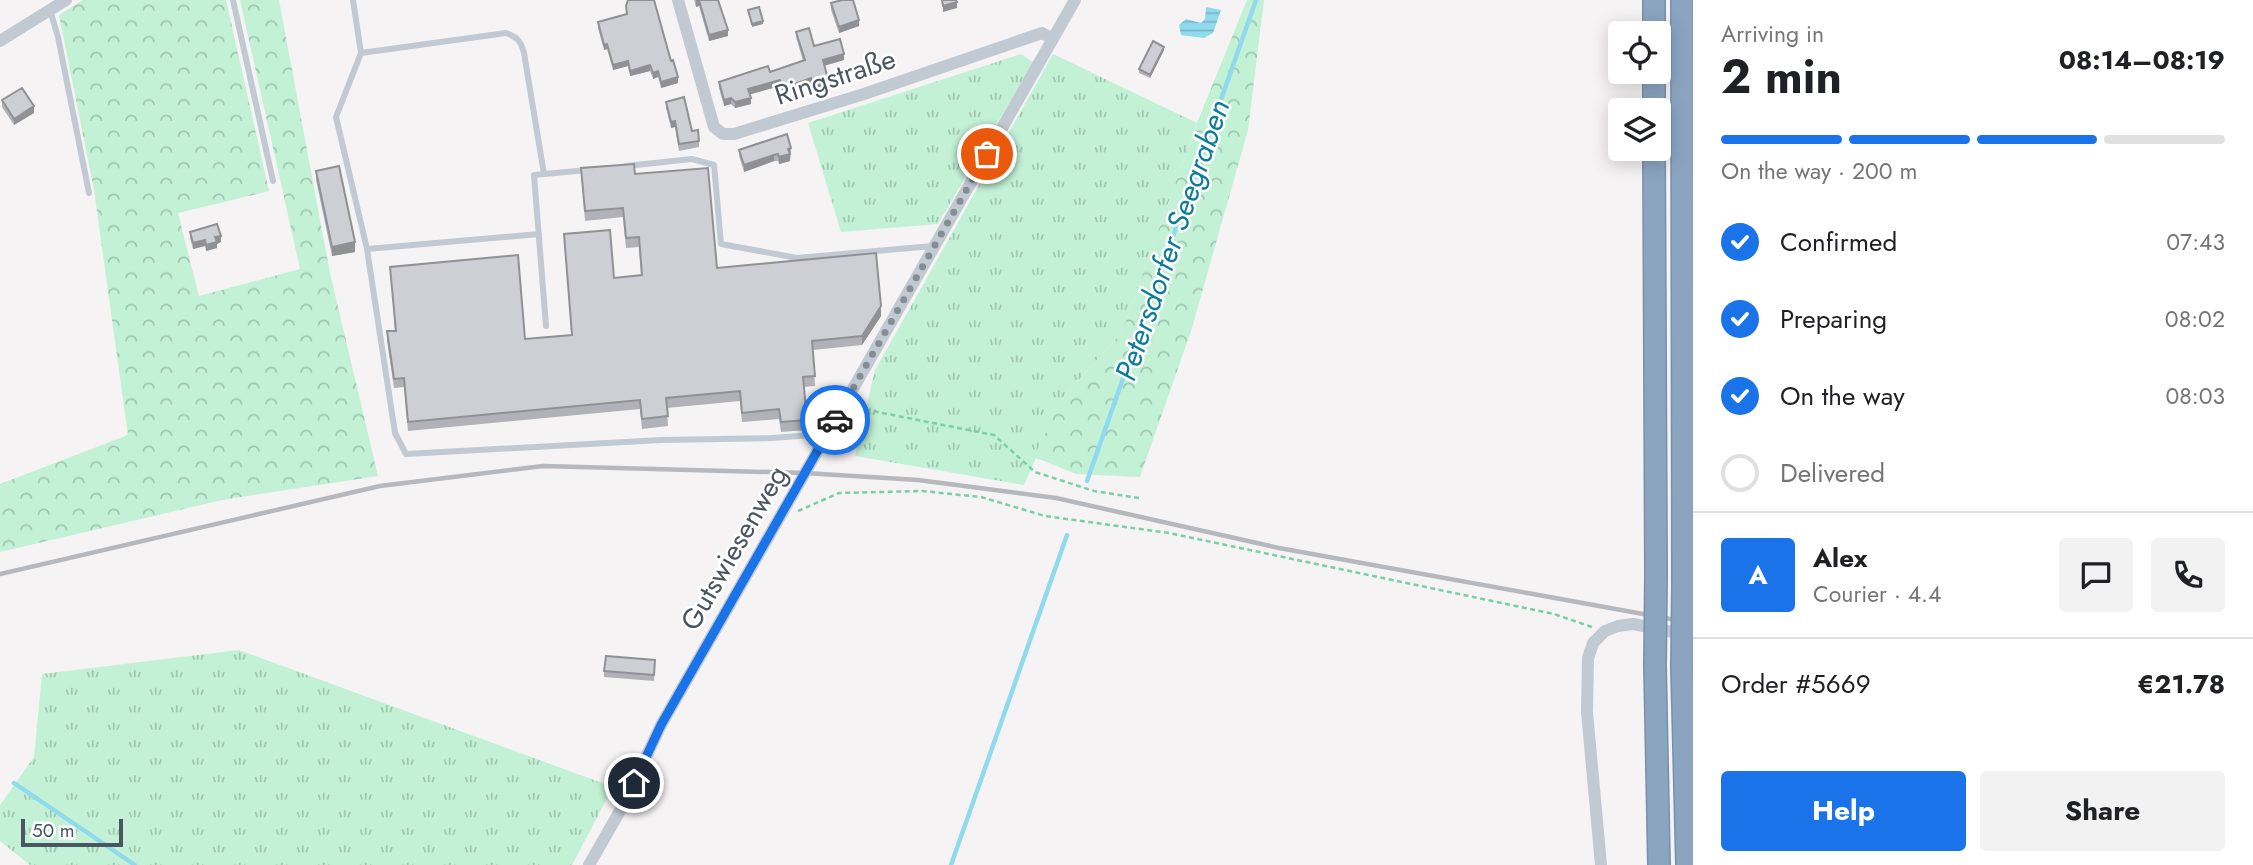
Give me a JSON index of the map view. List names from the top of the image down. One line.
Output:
{"streets":{"street":["Ringstraße","Gutswiesenweg"]},"crossings":[["Ringstraße","Gutswiesenweg"]],"water":["Petersdorfer Seegraben"],"scale_bar":"50 m","page":{"heading":["2 min","Arriving in","08:14–08:19"],"panel":["Alex","Courier · 4.4","Order #5669","€21.78"],"bar":"On the way · 200 m","list":[["Confirmed","07:43"],["Preparing","08:02"],["On the way","08:03"],"Delivered"],"round":"A","buttons":["Help","Share"],"scale":"50 m"}}
